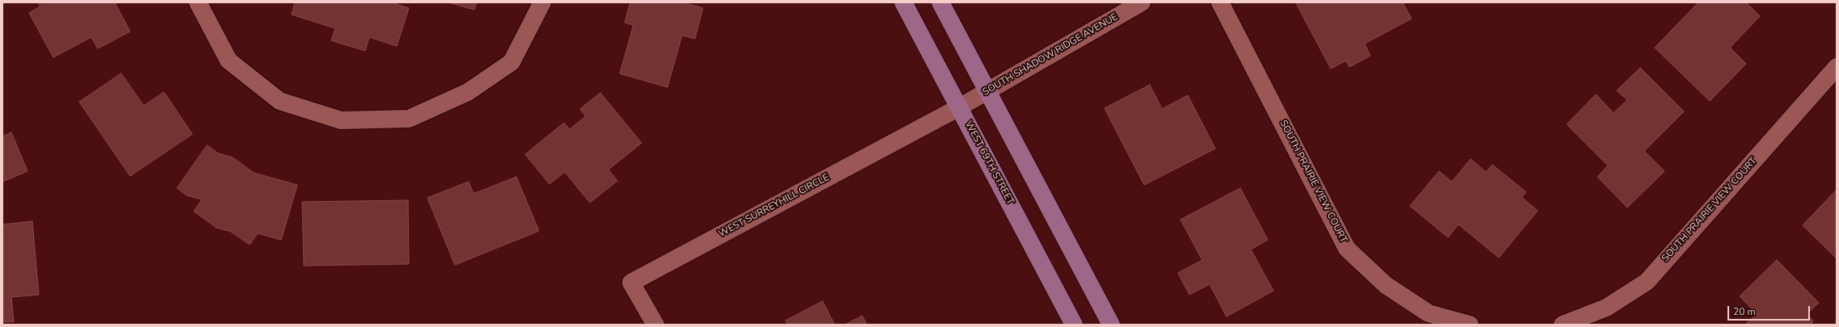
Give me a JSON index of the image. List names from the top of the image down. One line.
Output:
{"streets":{"main road":["WEST 69TH STREET"],"street":["SOUTH SHADOW RIDGE AVENUE","SOUTH PRAIRIE VIEW COURT","WEST SURREYHILL CIRCLE"]},"crossings":[["SOUTH SHADOW RIDGE AVENUE","WEST 69TH STREET"],["SOUTH SHADOW RIDGE AVENUE","WEST SURREYHILL CIRCLE"],["WEST 69TH STREET","WEST SURREYHILL CIRCLE"]],"scale_bar":"20 m"}
